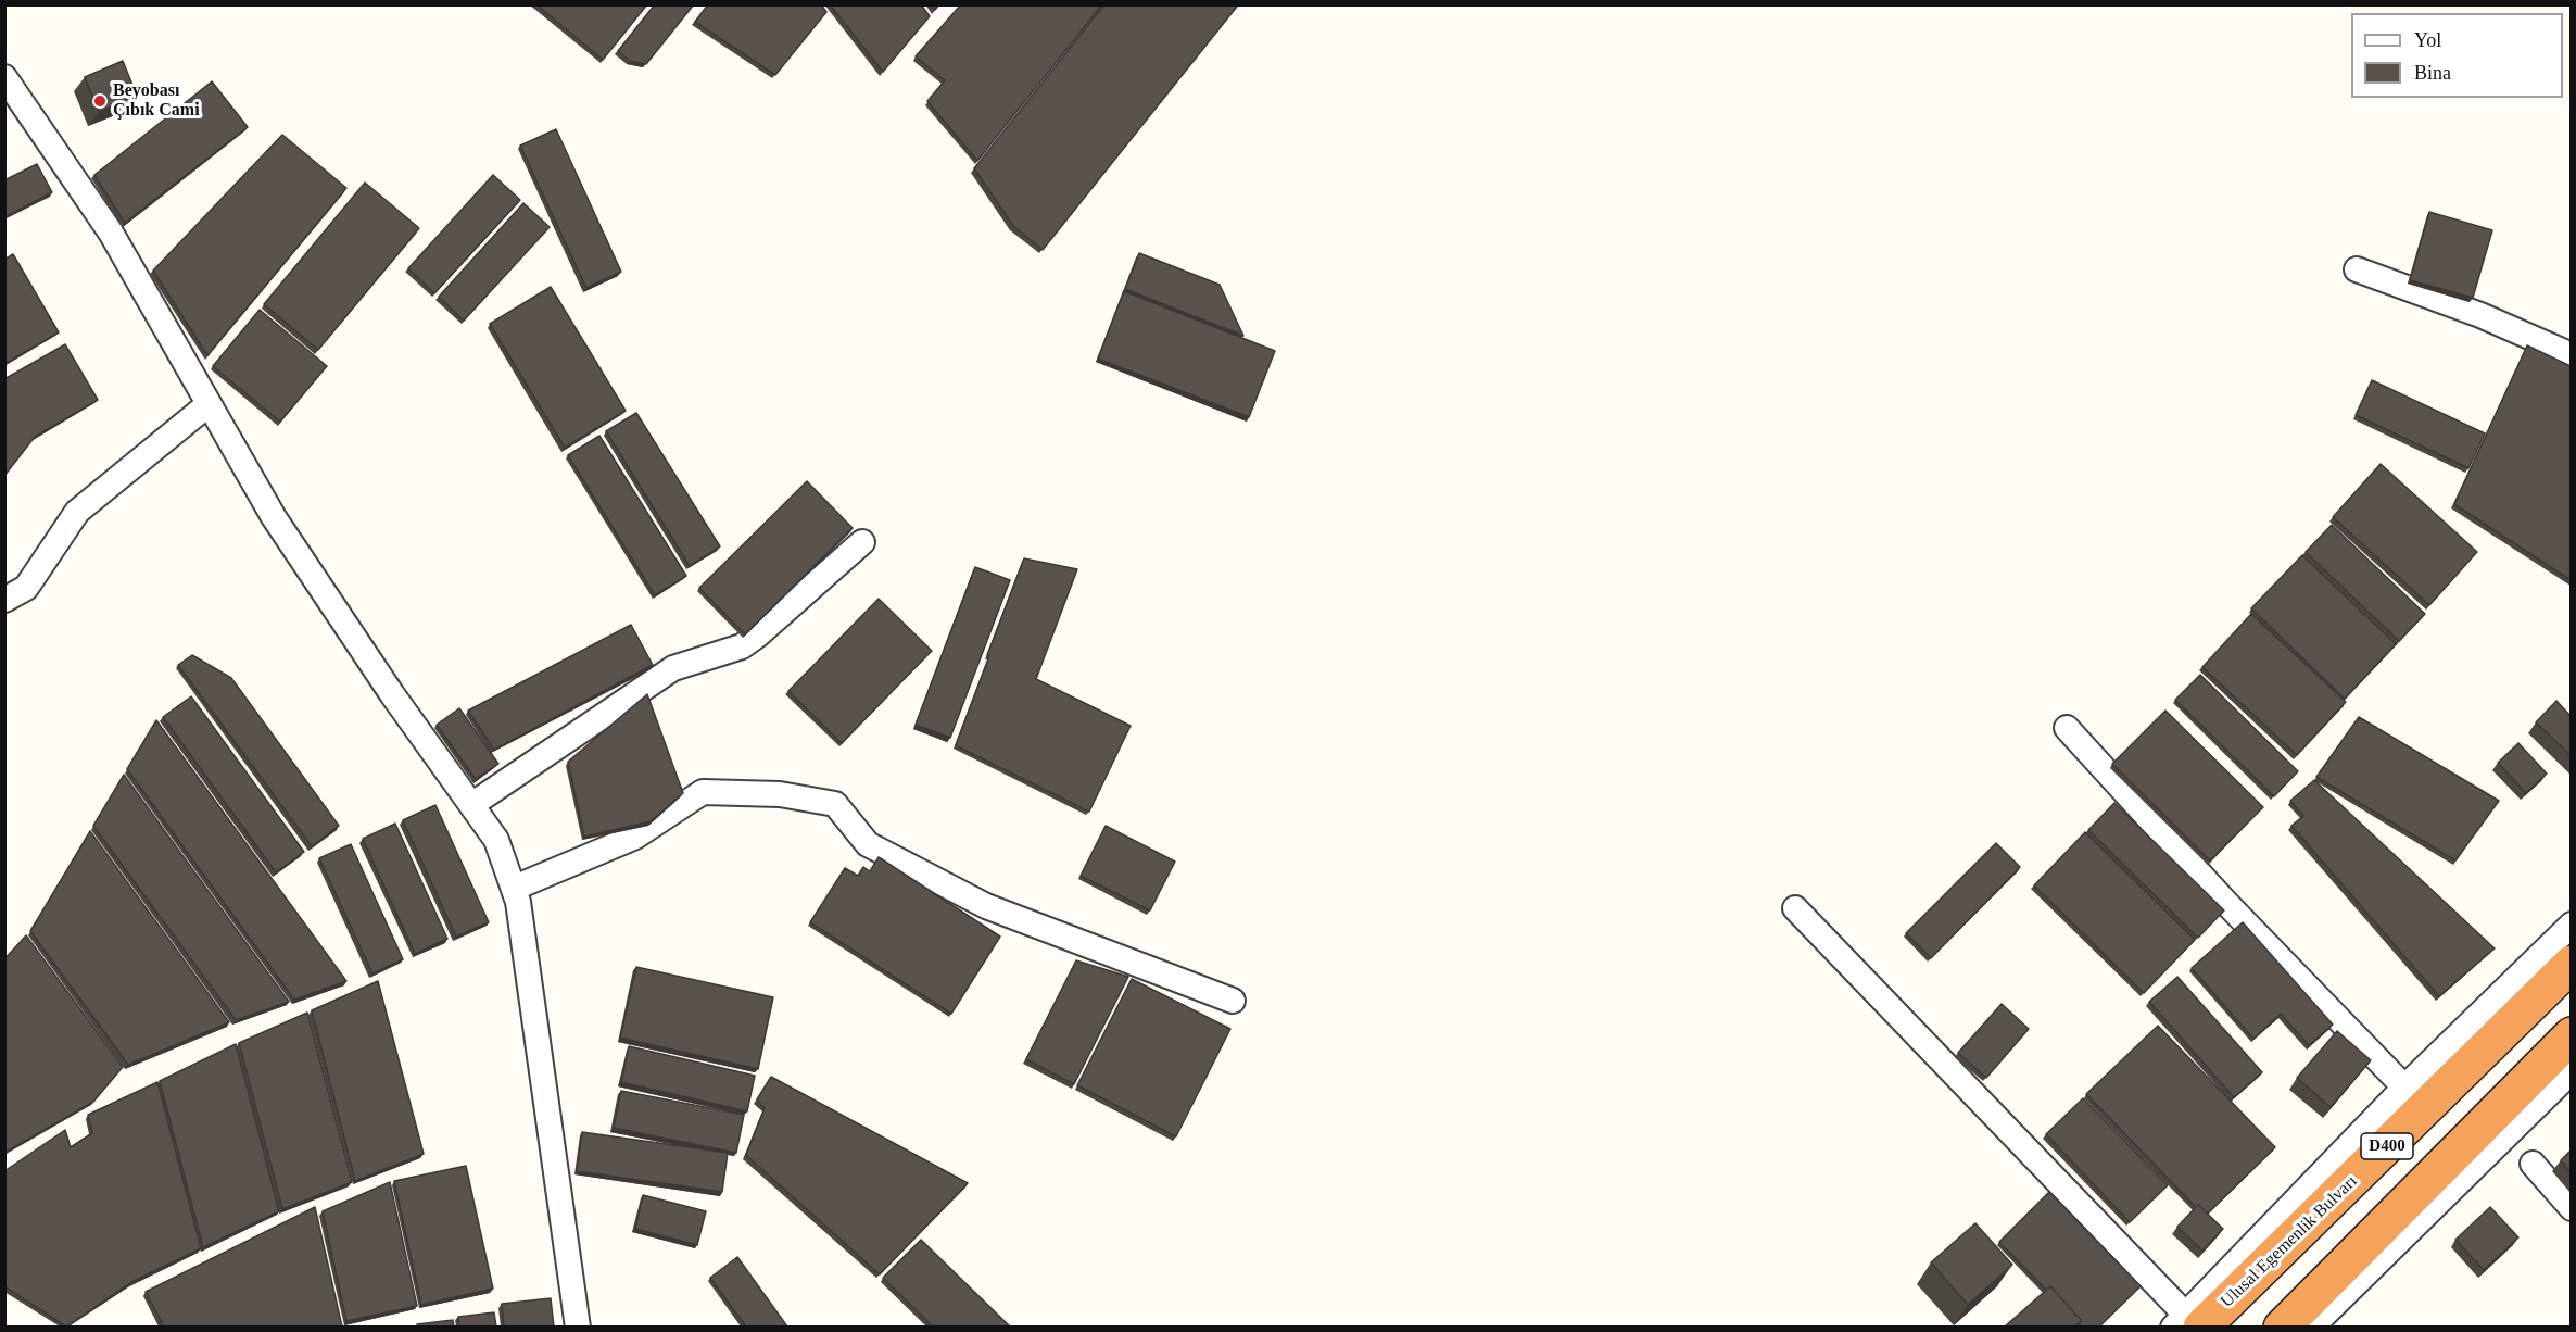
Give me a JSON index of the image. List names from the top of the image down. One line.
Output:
{"streets":{"highway":["D400","Ulusal Egemenlik Bulvarı"]},"places":["Beyobası Çıbık Cami"],"legend":["Yol","Bina"]}
